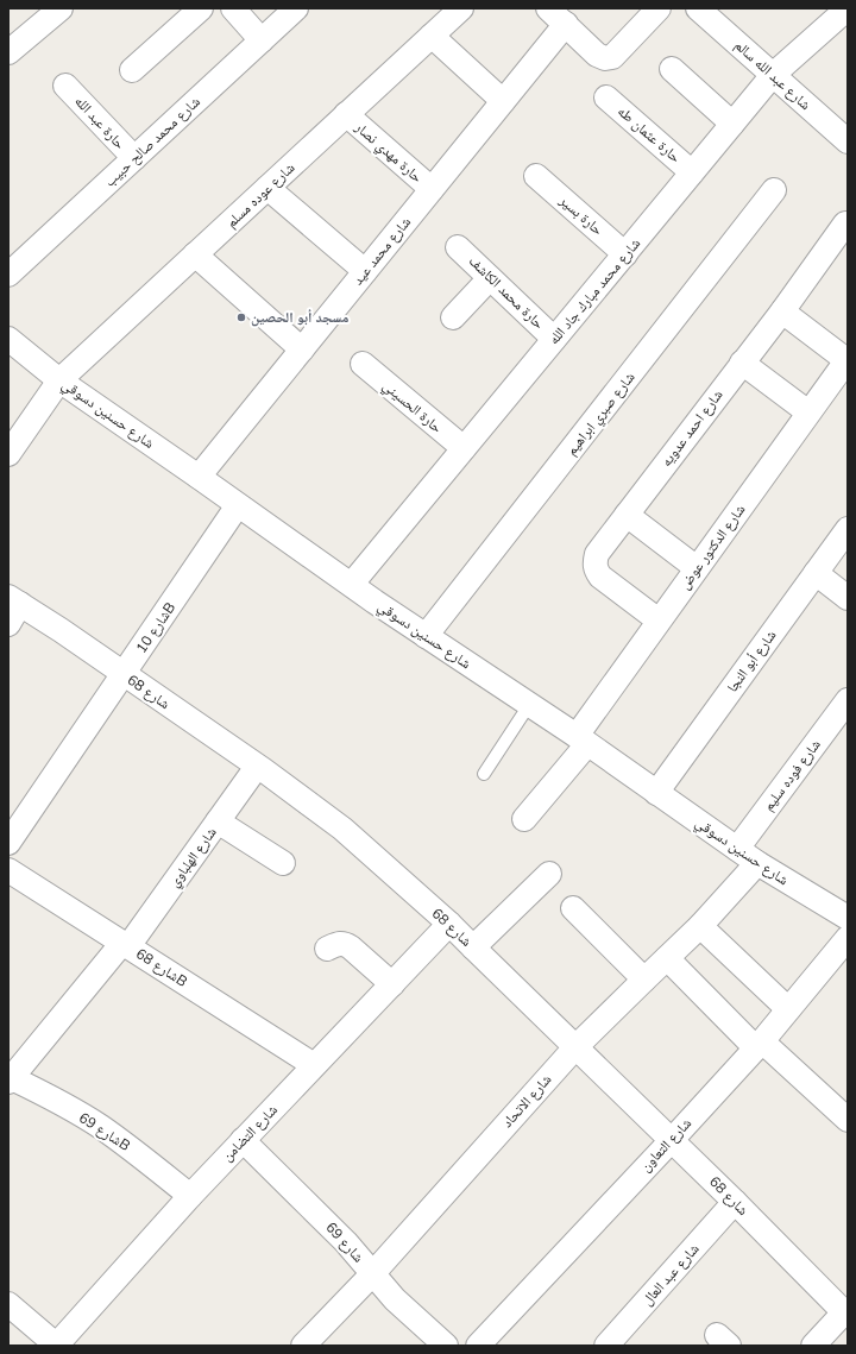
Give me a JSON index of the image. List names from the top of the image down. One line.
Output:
{"streets":{"street":["شارع عبد الله سالم","حارة عبد الله","حارة عثمان طه","شارع محمد صالح حبيب","حارة مهدي نصار","شارع عوده مسلم","حارة بسير","شارع محمد عيد","شارع محمد مبارك جاد الله","حارة محمد الكاشف","حارة الحسيني","شارع حسنين دسوقي","شارع صبري ابراهيم","شارع احمد عدويه","شارع الدكتور عوض","شارع 10B","شارع أبو النجا","شارع 68","شارع فوده سليم","شارع الهلباوي","شارع 68B","شارع الاتحاد","شارع 69B","شارع التضامن","شارع التعاون","شارع 69","شارع عبد العال"]},"crossings":[["شارع عبد الله سالم","شارع محمد مبارك جاد الله"],["حارة عبد الله","شارع محمد صالح حبيب"],["حارة عثمان طه","شارع محمد مبارك جاد الله"],["حارة مهدي نصار","شارع عوده مسلم"],["حارة مهدي نصار","شارع محمد عيد"],["شارع عوده مسلم","شارع حسنين دسوقي"],["حارة بسير","شارع محمد مبارك جاد الله"],["شارع محمد عيد","شارع حسنين دسوقي"],["شارع محمد مبارك جاد الله","حارة محمد الكاشف"],["شارع محمد مبارك جاد الله","حارة الحسيني"],["شارع محمد مبارك جاد الله","شارع حسنين دسوقي"],["شارع حسنين دسوقي","شارع صبري ابراهيم"],["شارع حسنين دسوقي","شارع الدكتور عوض"],["شارع حسنين دسوقي","شارع 10B"],["شارع حسنين دسوقي","شارع أبو النجا"],["شارع حسنين دسوقي","شارع فوده سليم"],["شارع حسنين دسوقي","شارع الاتحاد"],["شارع احمد عدويه","شارع الدكتور عوض"],["شارع 10B","شارع 68"],["شارع 68","شارع الهلباوي"],["شارع 68","شارع الاتحاد"],["شارع 68","شارع التضامن"],["شارع 68","شارع التعاون"],["شارع 68","شارع عبد العال"],["شارع الهلباوي","شارع 68B"],["شارع الهلباوي","شارع 69B"],["شارع 68B","شارع التضامن"],["شارع الاتحاد","شارع 69"],["شارع 69B","شارع التضامن"],["شارع التضامن","شارع 69"]],"places":["مسجد أبو الحصين"]}
